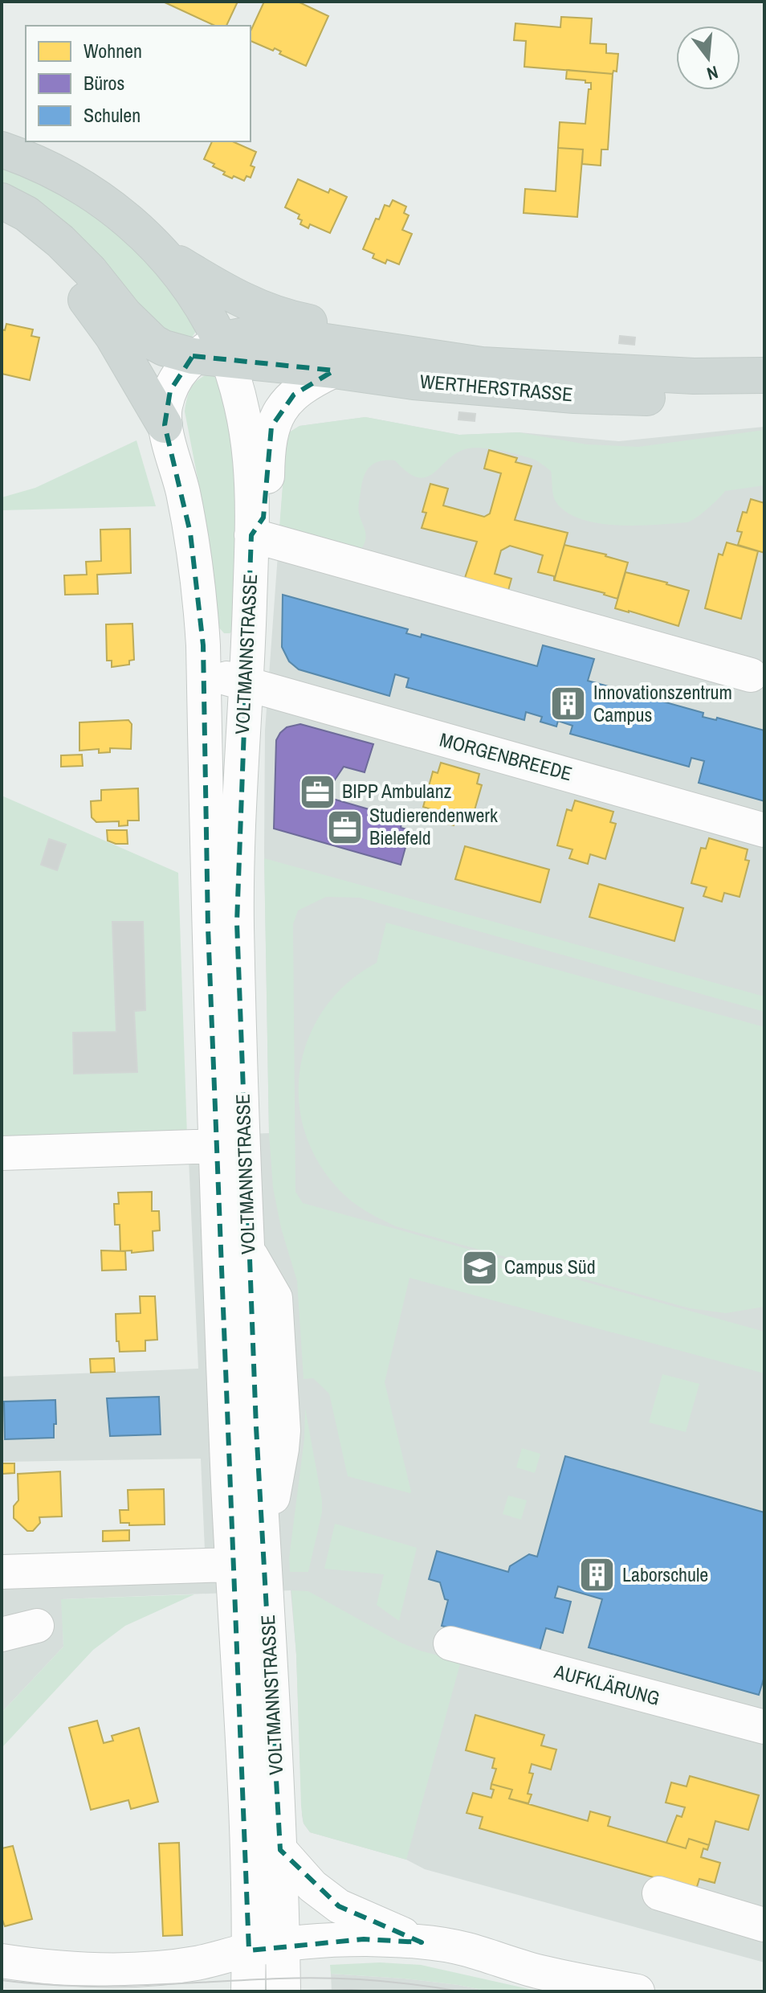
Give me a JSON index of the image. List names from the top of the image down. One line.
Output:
{"streets":{"main road":["WERTHERSTRASSE"],"street":["VOLTMANNSTRASSE","MORGENBREEDE","AUFKLÄRUNG"]},"crossings":[["WERTHERSTRASSE","VOLTMANNSTRASSE"],["VOLTMANNSTRASSE","MORGENBREEDE"]],"places":{"building":["Innovationszentrum Campus","Laborschule"],"office":["BIPP Ambulanz","Studierendenwerk Bielefeld"],"school or university":["Campus Süd"]},"legend":["Wohnen","Büros","Schulen"],"north":"bottom"}
